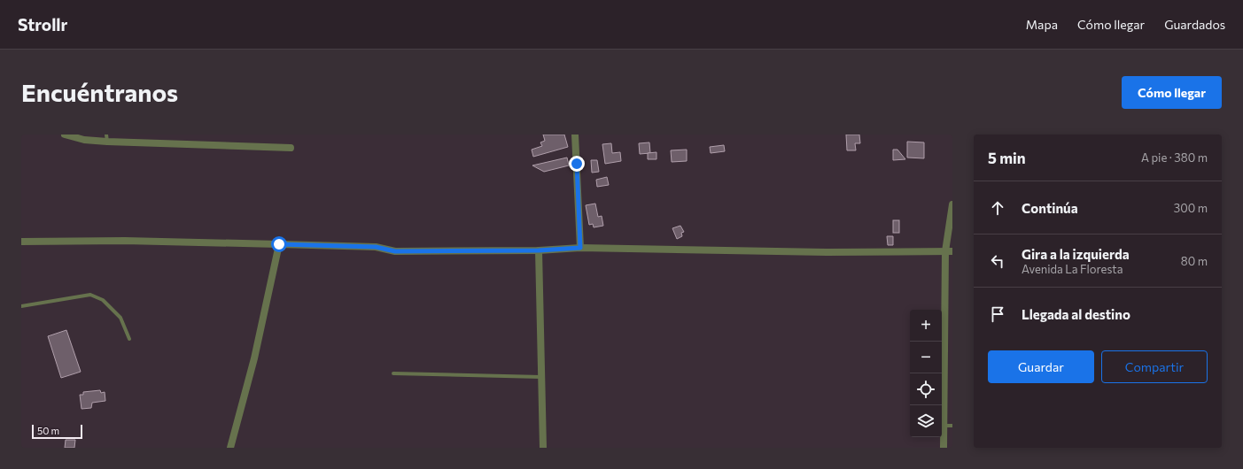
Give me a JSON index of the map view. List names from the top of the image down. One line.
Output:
{"scale_bar":"50 m","page":{"header":"Strollr","nav":["Mapa","Cómo llegar","Guardados"],"buttons":["Cómo llegar",["Guardar","Compartir"]],"title":"Encuéntranos","heading":["5 min","A pie · 380 m"],"list":[["Continúa","300 m"],["Gira a la izquierda","Avenida La Floresta","80 m"],"Llegada al destino"],"map_buttons":["+","−"],"scale":"50 m"}}
